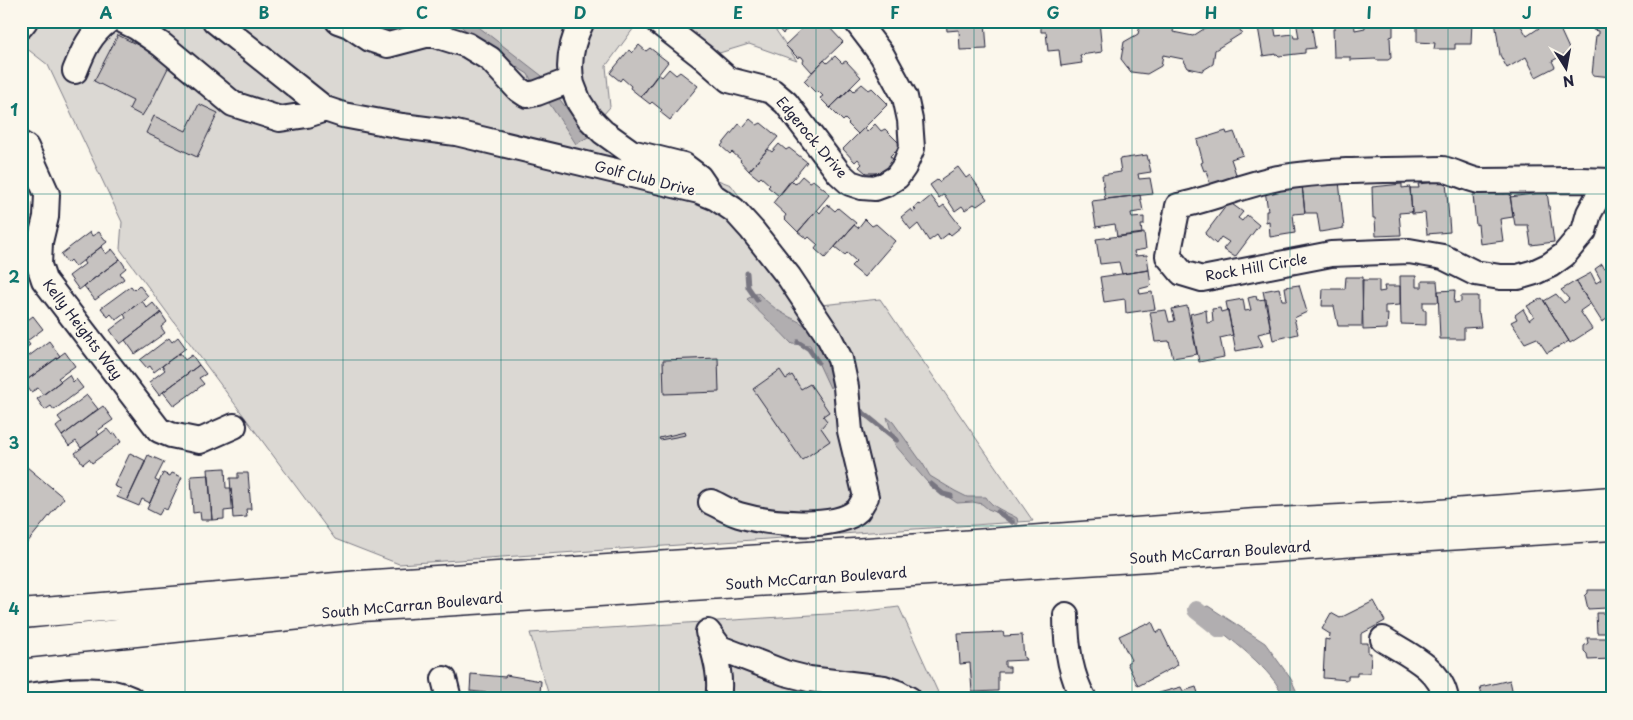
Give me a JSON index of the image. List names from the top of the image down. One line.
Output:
{"streets":{"main road":["South McCarran Boulevard"],"street":["Edgerock Drive","Golf Club Drive","Rock Hill Circle","Kelly Heights Way"]},"north":"bottom","grid":{"columns":["A","B","C","D","E","F","G","H","I","J"],"rows":["1","2","3","4"]}}
